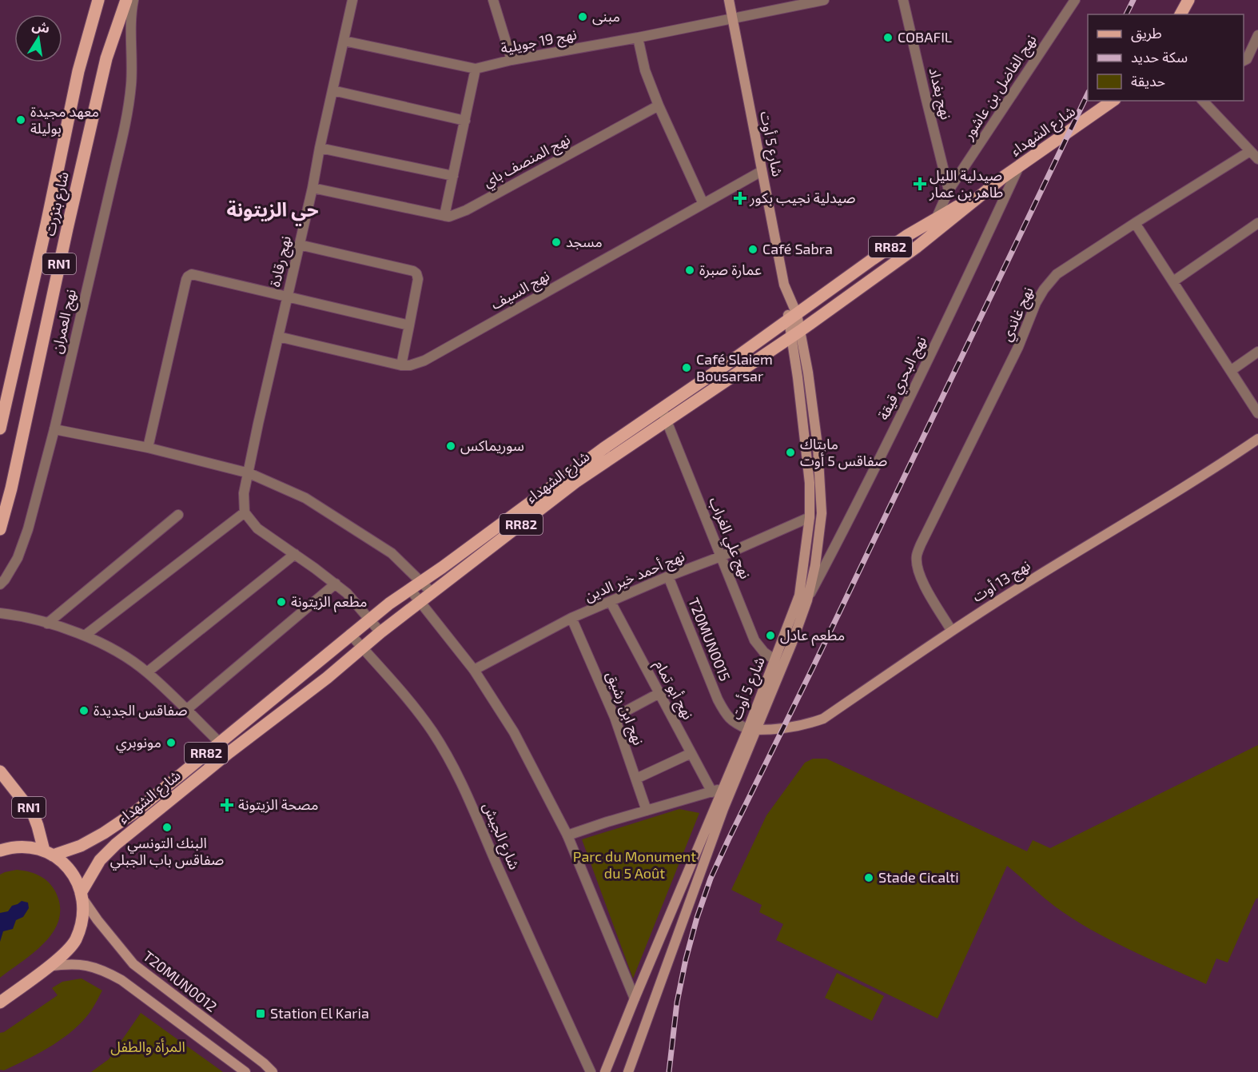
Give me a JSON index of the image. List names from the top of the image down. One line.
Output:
{"streets":{"main road":["شارع الشهداء","شارع 5 أوت","شارع بنزرت","RR82","RN1","نهج 13 أوت","T20MUN0012"],"street":["نهج 19 جويلية","نهج الفاضل بن عاشور","نهج بغداد","نهج المنصف باي","نهج رقادة","نهج السيف","نهج غاندي","نهج العمران","نهج البحري قيقة","نهج علي الغراب","نهج أحمد خير الدين","T20MUN0015","نهج أبو تمام","نهج ابن رشيق","شارع الجيش"]},"crossings":[["نهج 19 جويلية","شارع 5 أوت"],["نهج 19 جويلية","نهج رقادة"],["نهج الفاضل بن عاشور","نهج بغداد"],["شارع الشهداء","شارع 5 أوت"],["شارع الشهداء","RN1"],["شارع الشهداء","نهج البحري قيقة"],["شارع الشهداء","نهج علي الغراب"],["شارع الشهداء","شارع الجيش"],["شارع الشهداء","T20MUN0012"],["شارع 5 أوت","نهج السيف"],["شارع 5 أوت","نهج البحري قيقة"],["شارع 5 أوت","نهج علي الغراب"],["شارع 5 أوت","نهج أحمد خير الدين"],["شارع 5 أوت","نهج 13 أوت"],["شارع 5 أوت","T20MUN0015"],["نهج رقادة","نهج السيف"],["نهج غاندي","نهج 13 أوت"],["نهج علي الغراب","نهج أحمد خير الدين"],["نهج أحمد خير الدين","T20MUN0015"],["نهج أحمد خير الدين","نهج أبو تمام"],["نهج أحمد خير الدين","نهج ابن رشيق"],["نهج 13 أوت","T20MUN0015"]],"districts":["حي الزيتونة"],"parks":["Parc du Monument du 5 Août","المرأة والطفل"],"places":{"other":["مبنى","COBAFIL","معهد مجيدة بوليلة","مسجد","Café Sabra","عمارة صبرة","Café Slaiem Bousarsar","سوريماكس","مايتاك صفاقس 5 أوت","مطعم الزيتونة","مطعم عادل","صفاقس الجديدة","مونوبري","البنك التونسي صفاقس باب الجبلي","Stade Cicalti"],"health":["صيدلية الليل طاهر بن عمار","صيدلية نجيب بكور","مصحة الزيتونة"],"transit":["Station El Karia"]},"legend":["طريق","سكة حديد","حديقة"],"north":"top"}
